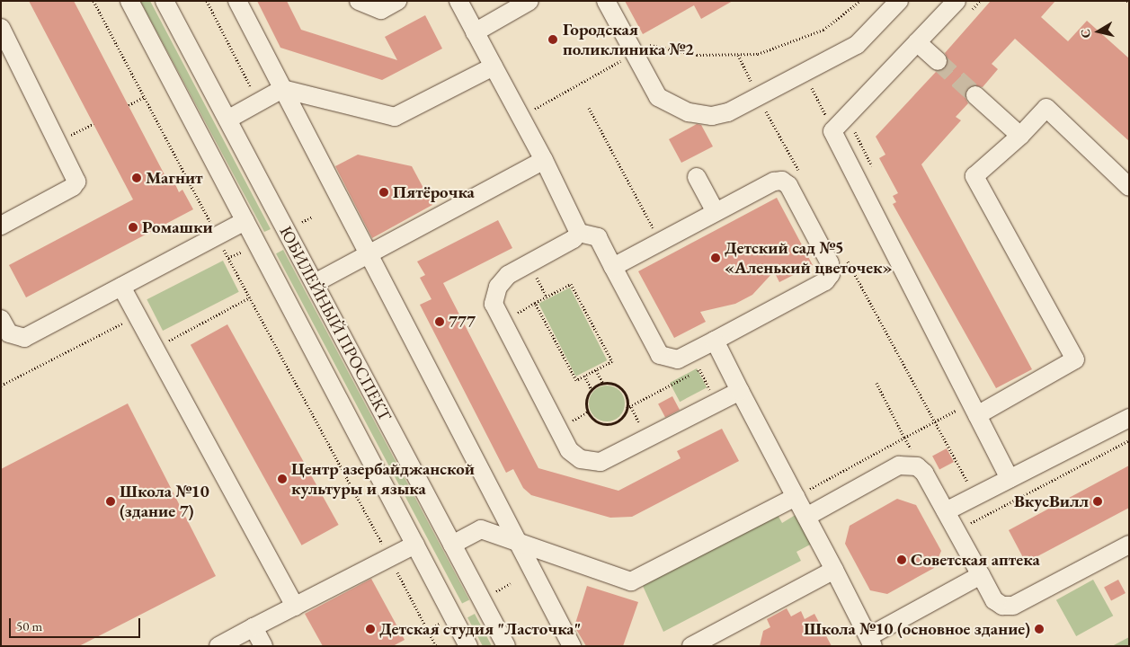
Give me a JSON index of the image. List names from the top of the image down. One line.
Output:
{"streets":{"street":["ЮБИЛЕЙНЫЙ ПРОСПЕКТ"]},"places":["Городская поликлиника №2","Магнит","Пятёрочка","Ромашки","Детский сад №5 «Аленький цветочек»","777","Центр азербайджанской культуры и языка","Школа №10 (здание 7)","ВкусВилл","Советская аптека","Детская студия \"Ласточка\"","Школа №10 (основное здание)"],"scale_bar":"50 m","north":"left"}
